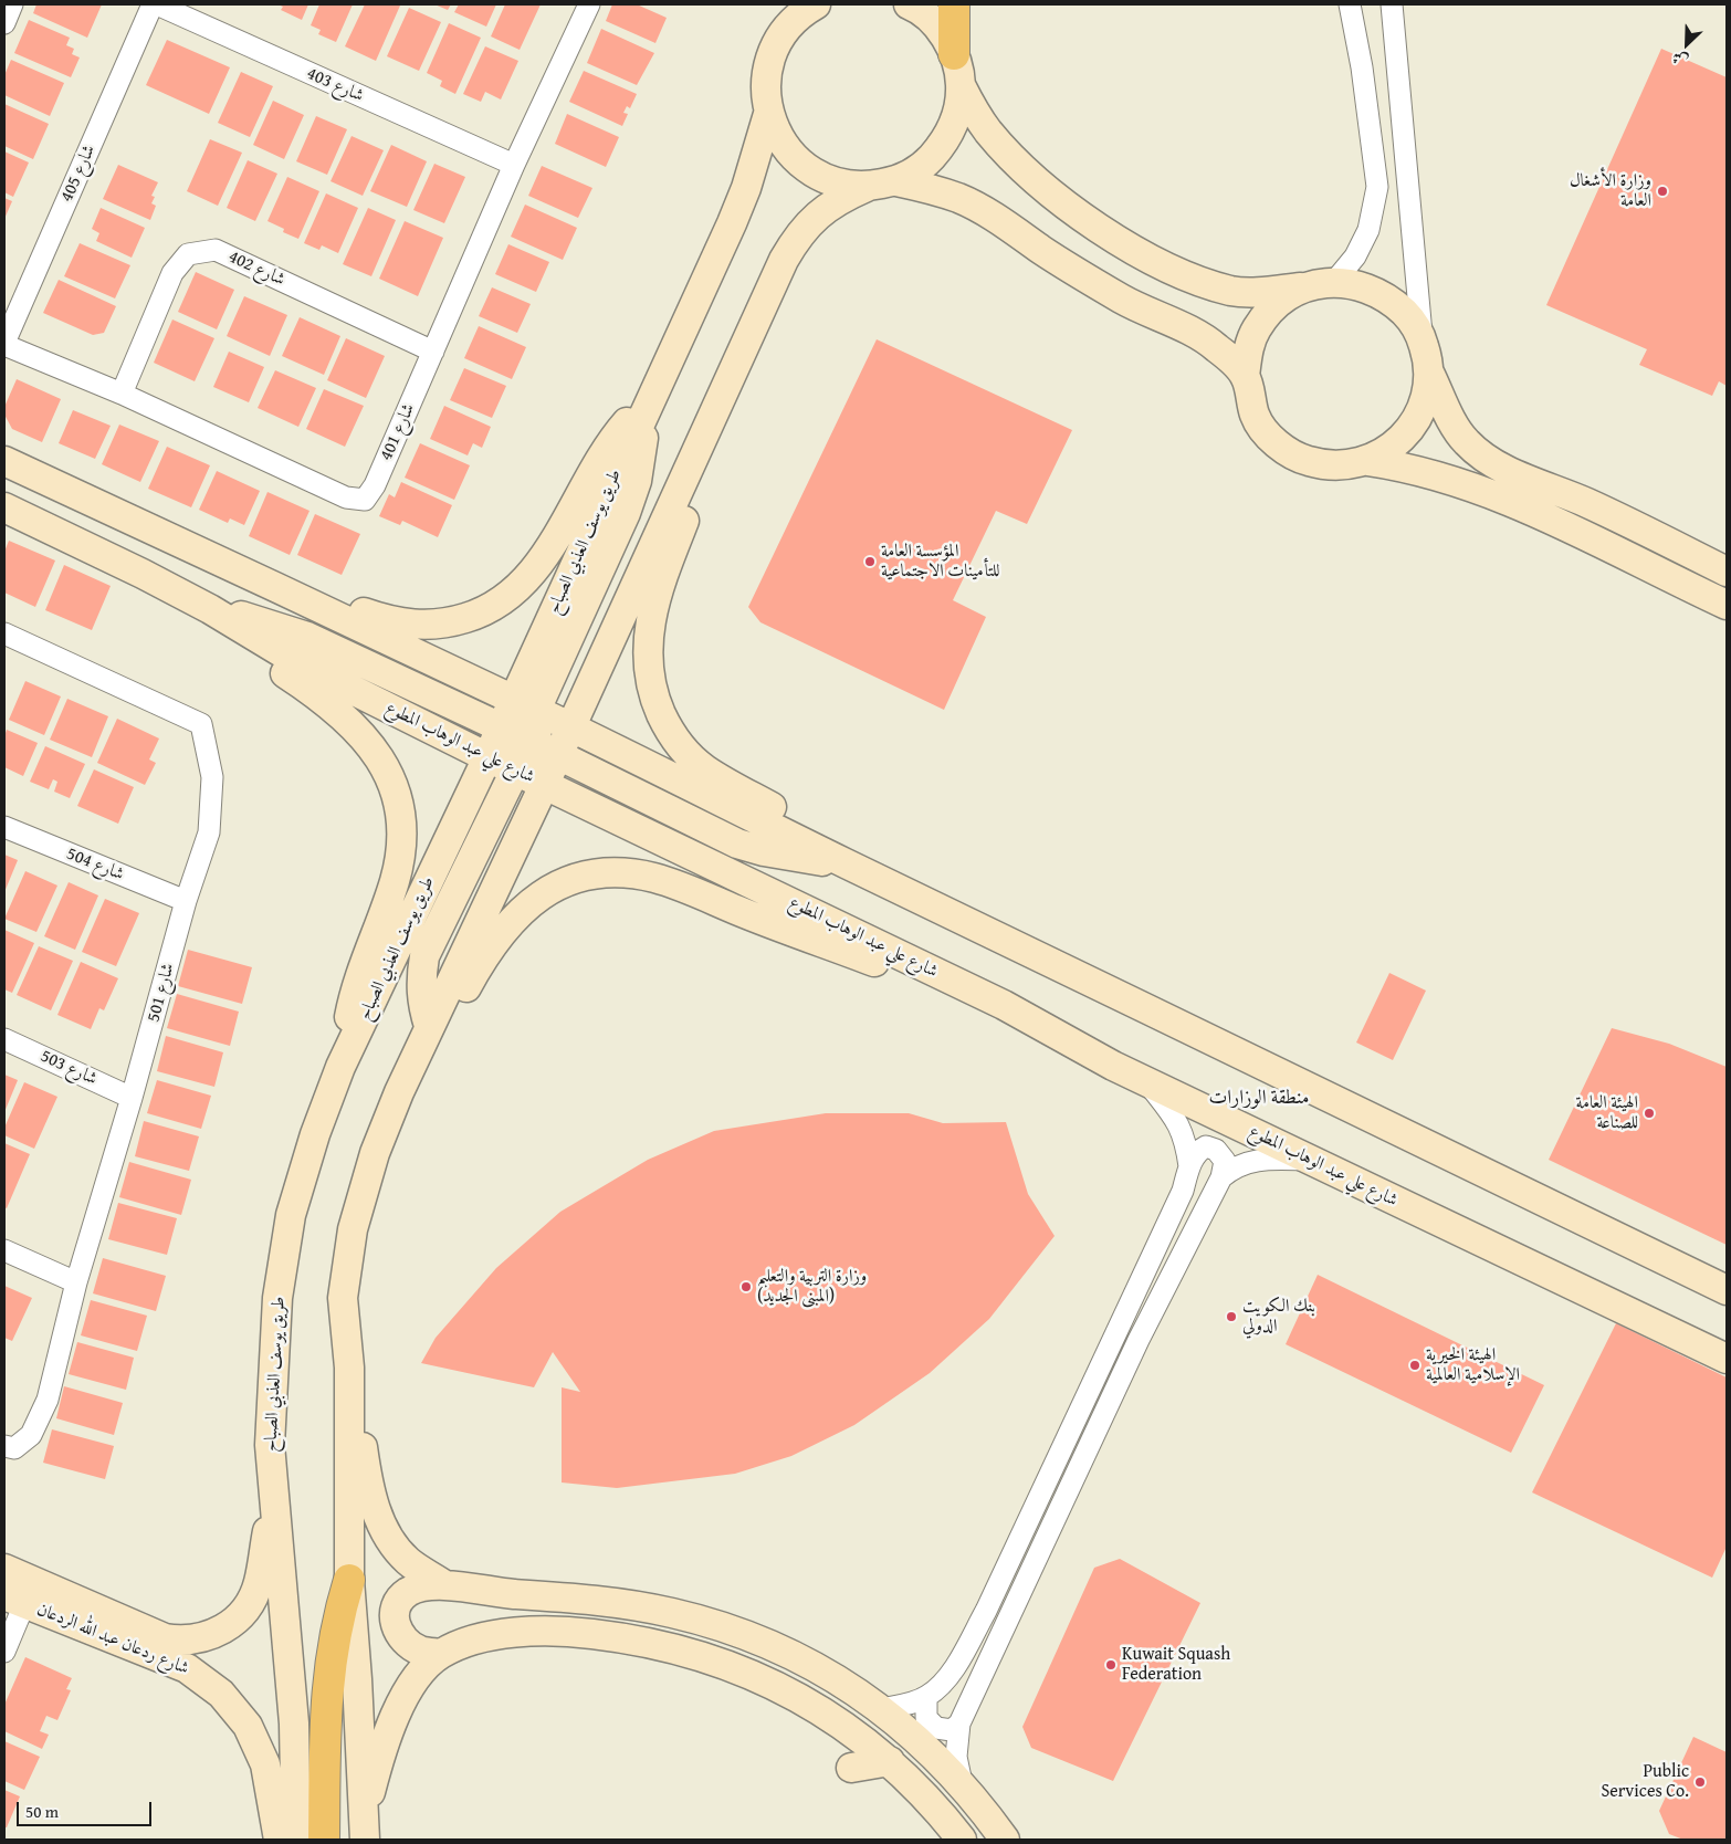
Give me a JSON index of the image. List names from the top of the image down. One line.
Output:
{"streets":{"street":["شارع 403","شارع 405","شارع 402","شارع 401","طريق يوسف العذبي الصباح","شارع علي عبد الوهاب المطوع","شارع 504","شارع 501","شارع 503","شارع ردعان عبد الله الردعان"]},"crossings":[["شارع 403","شارع 401"],["شارع 405","شارع 401"],["شارع 402","شارع 401"],["طريق يوسف العذبي الصباح","شارع علي عبد الوهاب المطوع"],["طريق يوسف العذبي الصباح","شارع ردعان عبد الله الردعان"],["شارع 504","شارع 501"],["شارع 501","شارع 503"]],"districts":["منطقة الوزارات"],"places":["وزارة الأشغال العامة","المؤسسة العامة للتأمينات الاجتماعية","الهيئة العامة للصناعة","وزارة التربية والتعليم (المبنى الجديد)","بنك الكويت الدولي","الهيئة الخيرية الإسلامية العالمية","Kuwait Squash Federation","Public Services Co."],"scale_bar":"50 m","north":"bottom left"}
